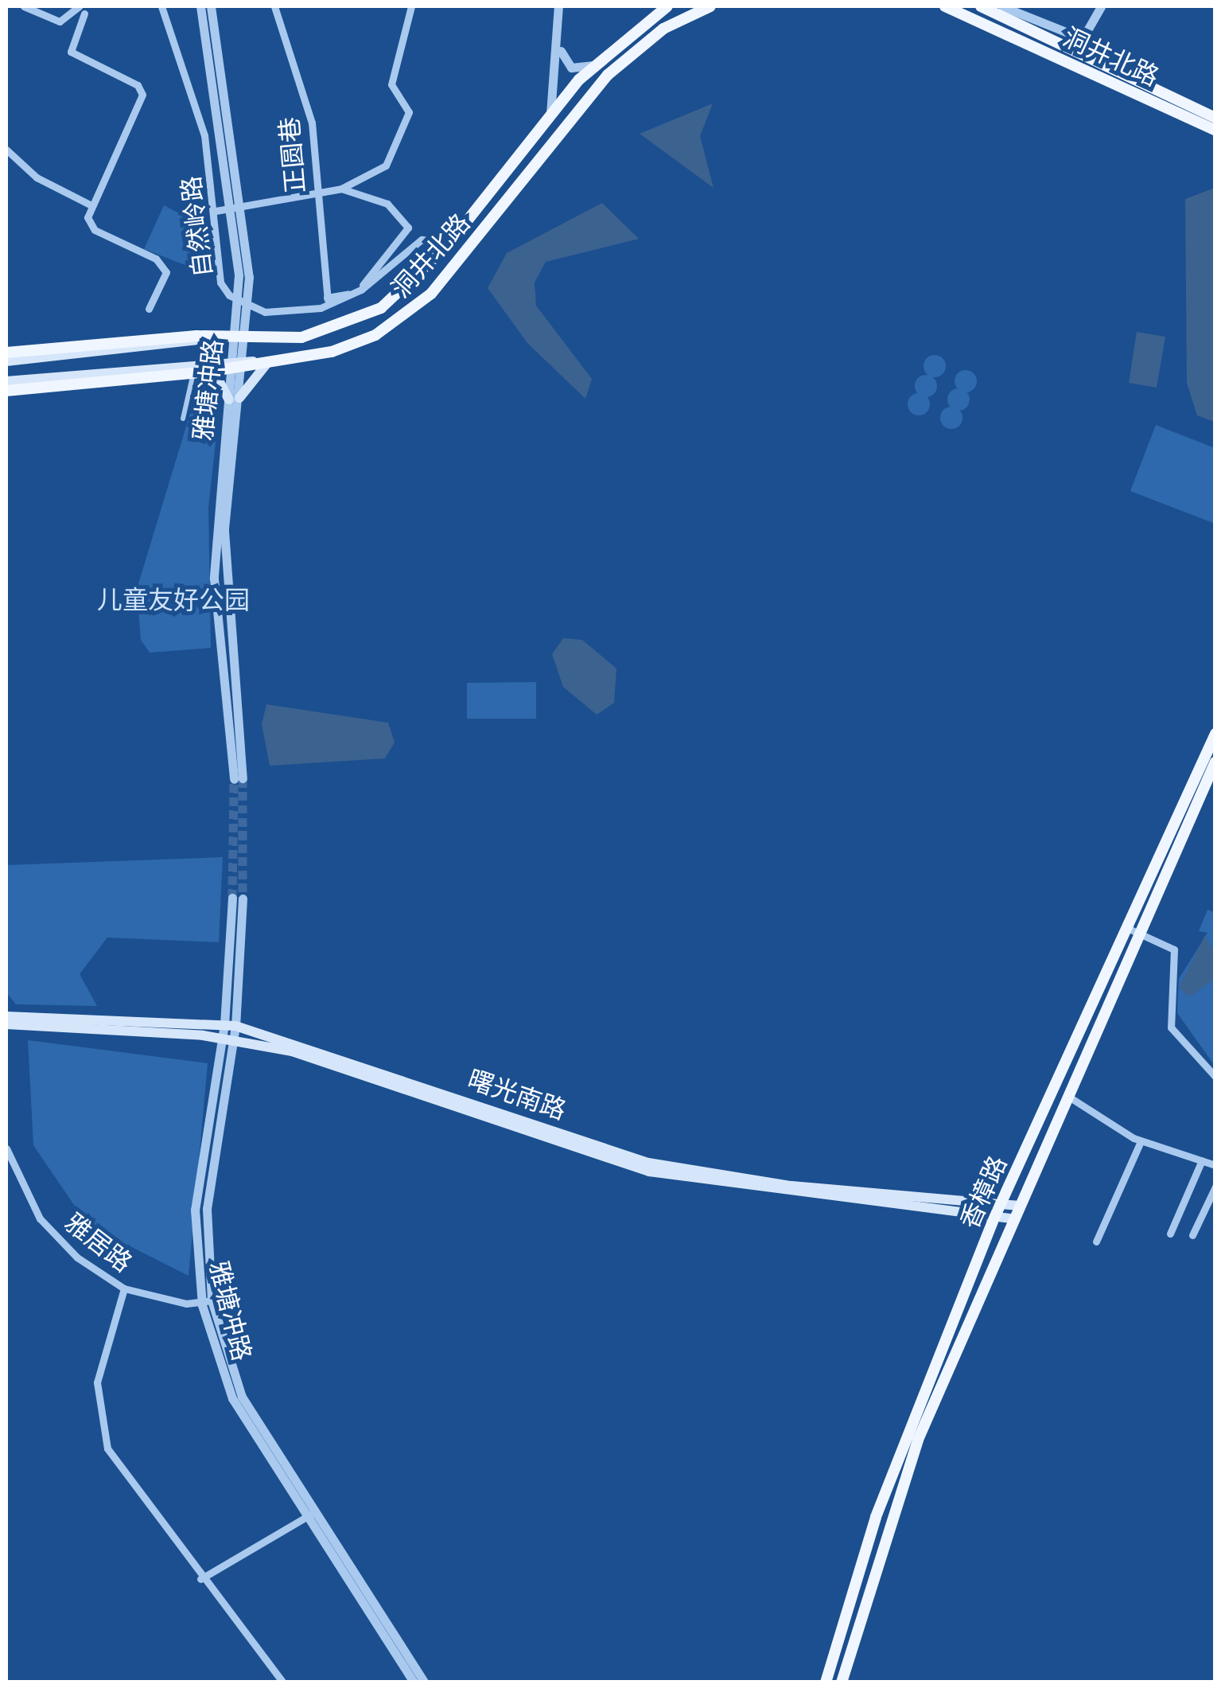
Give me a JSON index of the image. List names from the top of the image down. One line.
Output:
{"streets":{"main road":["洞井北路","曙光南路","香樟路"],"street":["正圆巷","自然岭路","雅塘冲路","雅居路"]},"crossings":[["洞井北路","自然岭路"],["洞井北路","雅塘冲路"],["正圆巷","自然岭路"],["自然岭路","雅塘冲路"],["雅塘冲路","曙光南路"],["雅塘冲路","雅居路"],["曙光南路","香樟路"]],"parks":["儿童友好公园"]}
